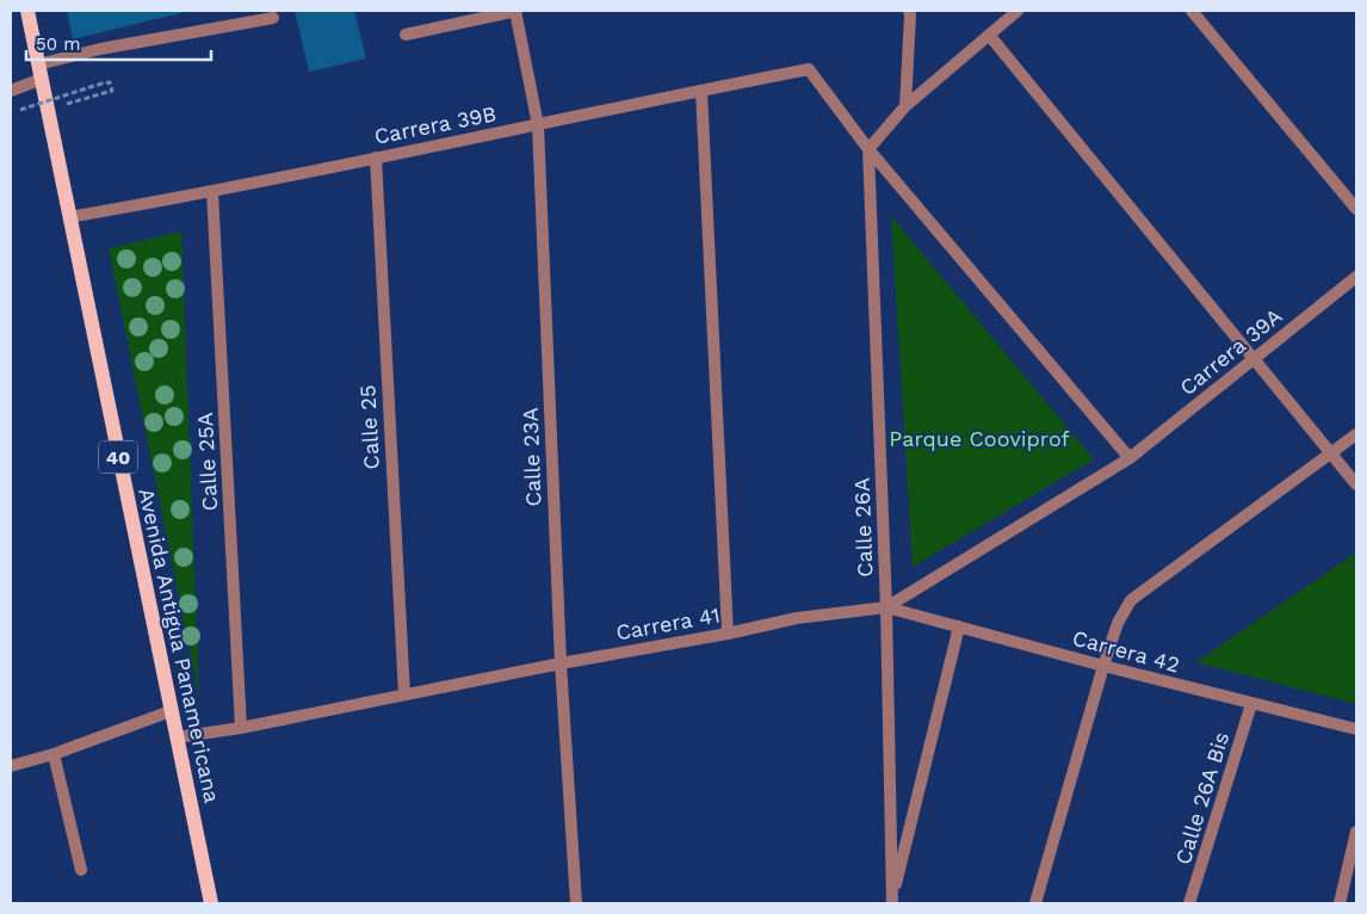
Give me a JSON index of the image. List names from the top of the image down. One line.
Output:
{"streets":{"main road":["40","Avenida Antigua Panamericana"],"street":["Carrera 39B","Carrera 39A","Calle 25","Calle 23A","Calle 25A","Calle 26A","Carrera 41","Carrera 42","Calle 26A Bis"]},"crossings":[["Carrera 39B","Calle 25"],["Carrera 39B","Calle 23A"],["Carrera 39B","Calle 25A"],["Carrera 39B","Calle 26A"],["Carrera 39B","Avenida Antigua Panamericana"],["Carrera 39A","Carrera 41"],["Calle 25","Carrera 41"],["Calle 23A","Carrera 41"],["Calle 25A","Carrera 41"],["Calle 26A","Carrera 41"],["Calle 26A","Carrera 42"],["Carrera 41","Avenida Antigua Panamericana"],["Carrera 41","Carrera 42"],["Carrera 42","Calle 26A Bis"]],"parks":["Parque Cooviprof"],"scale_bar":"50 m"}
